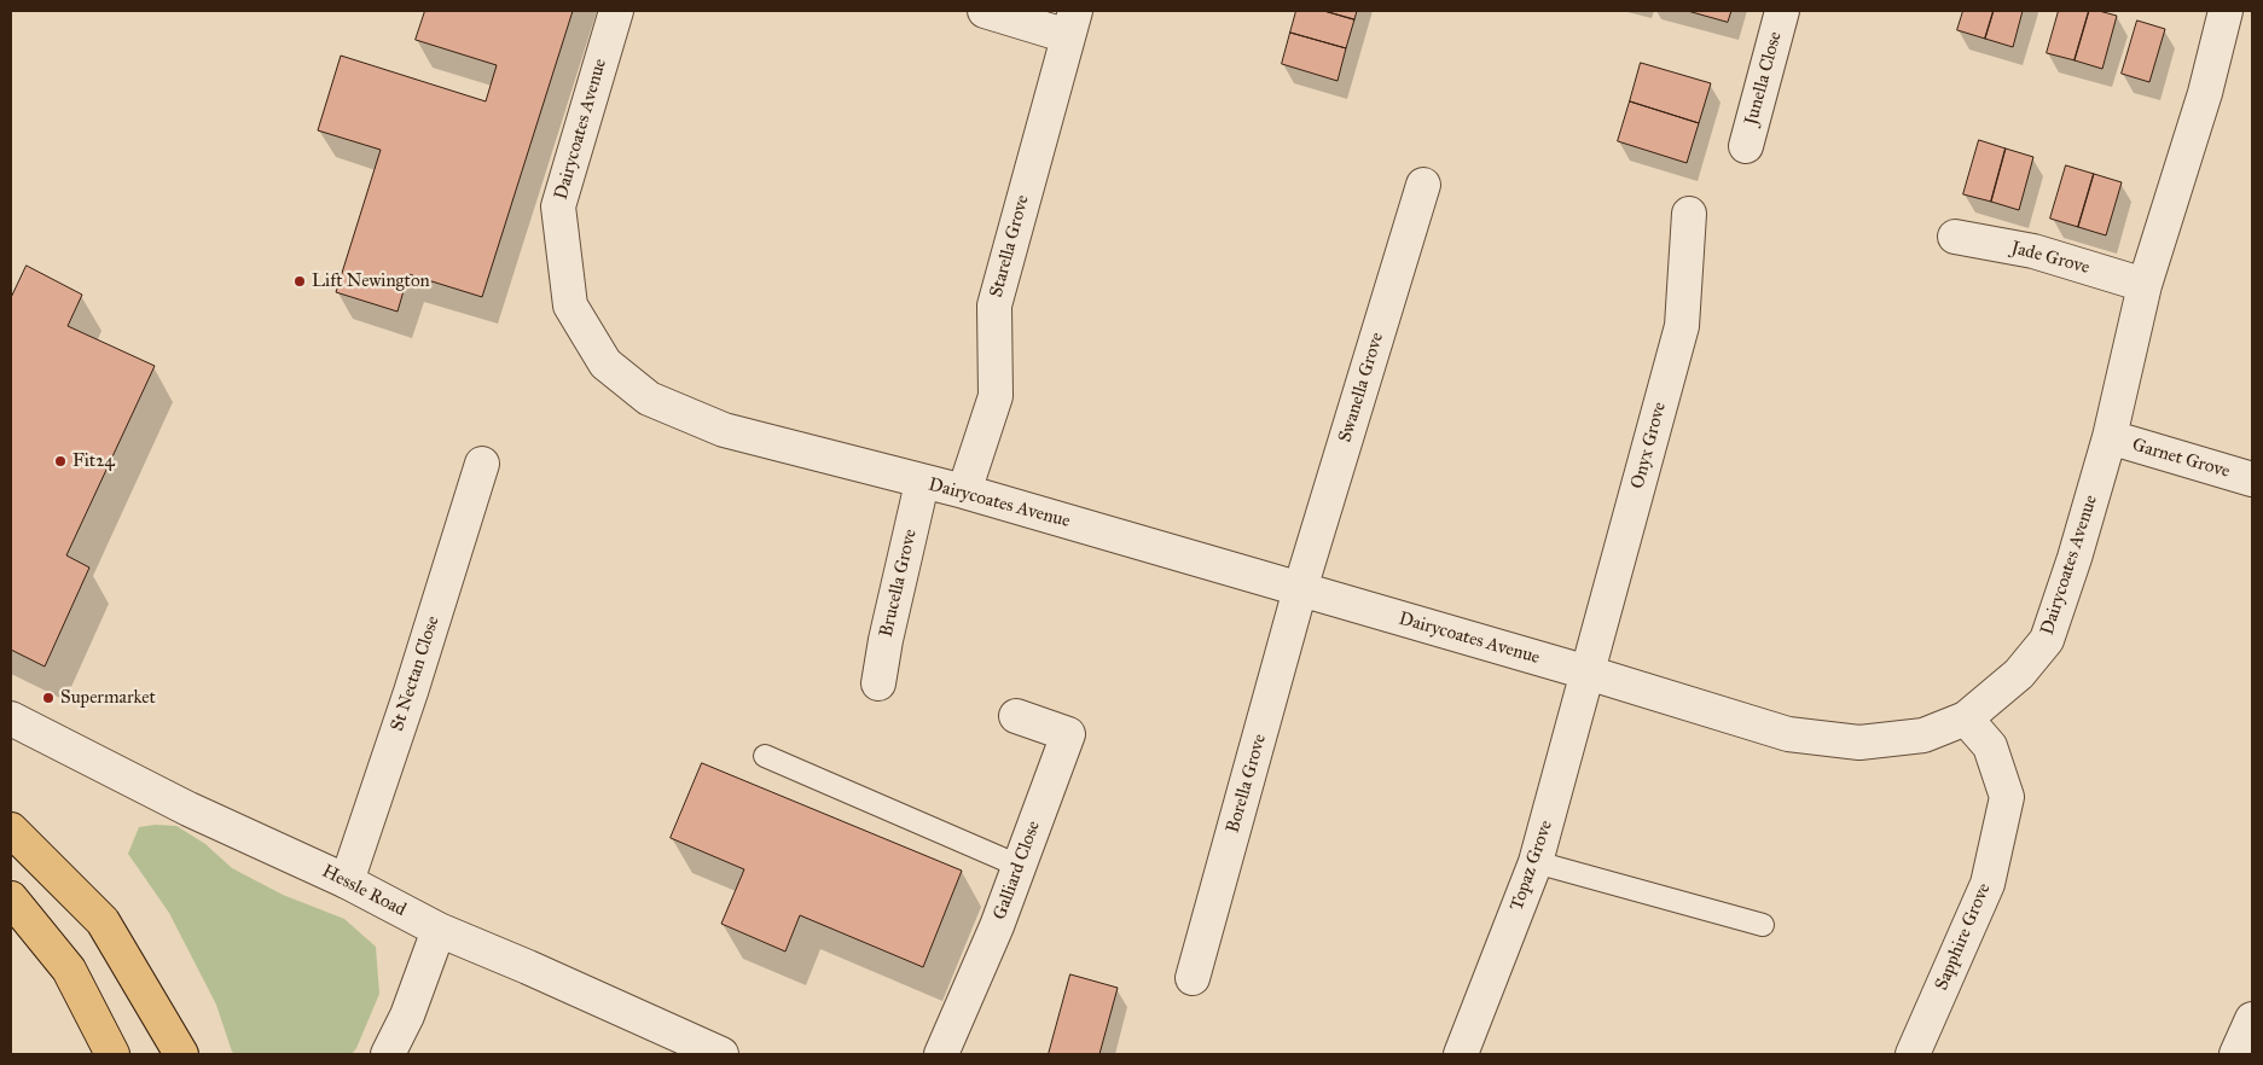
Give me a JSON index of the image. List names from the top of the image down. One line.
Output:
{"streets":{"street":["Junella Close","Dairycoates Avenue","Starella Grove","Jade Grove","Swanella Grove","Onyx Grove","Garnet Grove","Brucella Grove","St Nectan Close","Borella Grove","Topaz Grove","Galliard Close","Hessle Road","Sapphire Grove"]},"crossings":[["Dairycoates Avenue","Starella Grove"],["Dairycoates Avenue","Jade Grove"],["Dairycoates Avenue","Swanella Grove"],["Dairycoates Avenue","Onyx Grove"],["Dairycoates Avenue","Garnet Grove"],["Dairycoates Avenue","Brucella Grove"],["Dairycoates Avenue","Borella Grove"],["Dairycoates Avenue","Topaz Grove"],["Dairycoates Avenue","Sapphire Grove"],["Swanella Grove","Borella Grove"],["Onyx Grove","Topaz Grove"],["St Nectan Close","Hessle Road"]],"places":["Lift Newington","Fit24","Supermarket"]}
